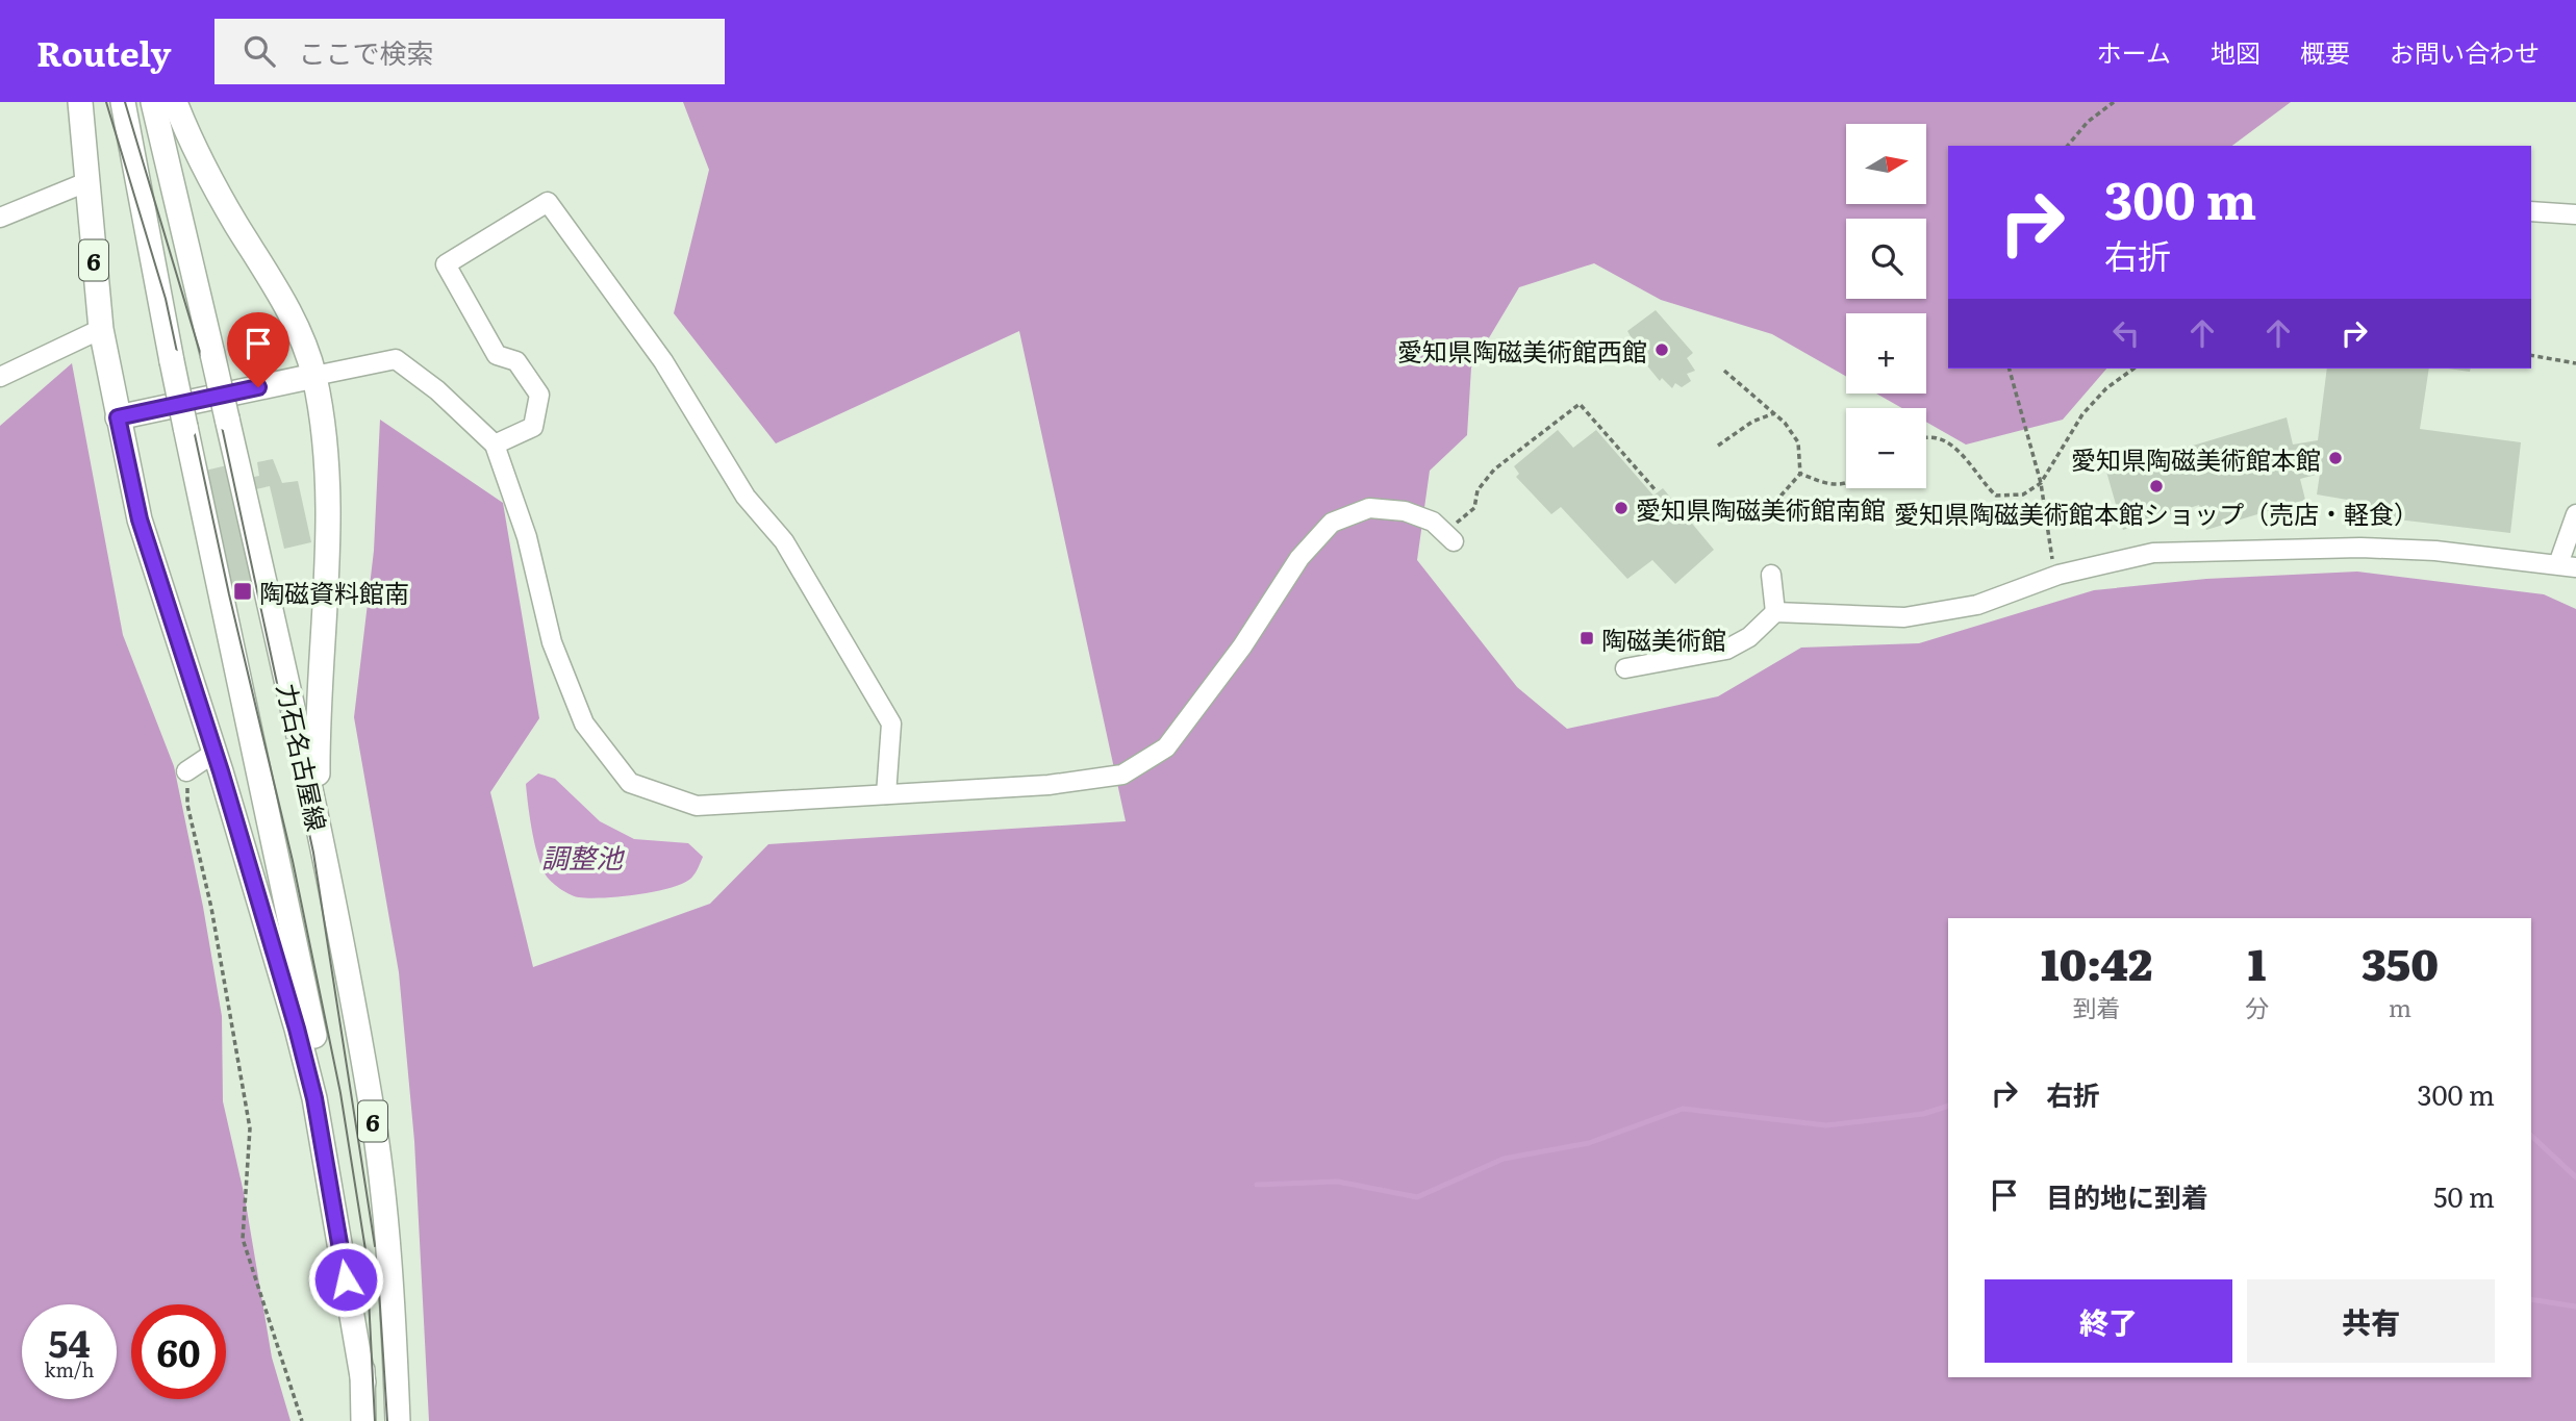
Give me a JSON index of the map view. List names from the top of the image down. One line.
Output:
{"streets":{"main road":["6","力石名古屋線"]},"crossings":[["6","力石名古屋線"]],"water":["調整池"],"places":{"other":["愛知県陶磁美術館西館","愛知県陶磁美術館本館","愛知県陶磁美術館本館ショップ（売店・軽食）","愛知県陶磁美術館南館"],"transit":["陶磁資料館南","陶磁美術館"]},"north":"right","page":{"header":"Routely","search":"ここで検索","nav":["ホーム","地図","概要","お問い合わせ"],"map_buttons":["+","−"],"turn":["300 m","右折"],"eta":["10:42","到着","1","分","350","m"],"list":[{"name":"右折","value":"300 m"},{"name":"目的地に到着","value":"50 m"}],"buttons":["終了","共有"],"speed":"54 km/h","limit":"60"}}
